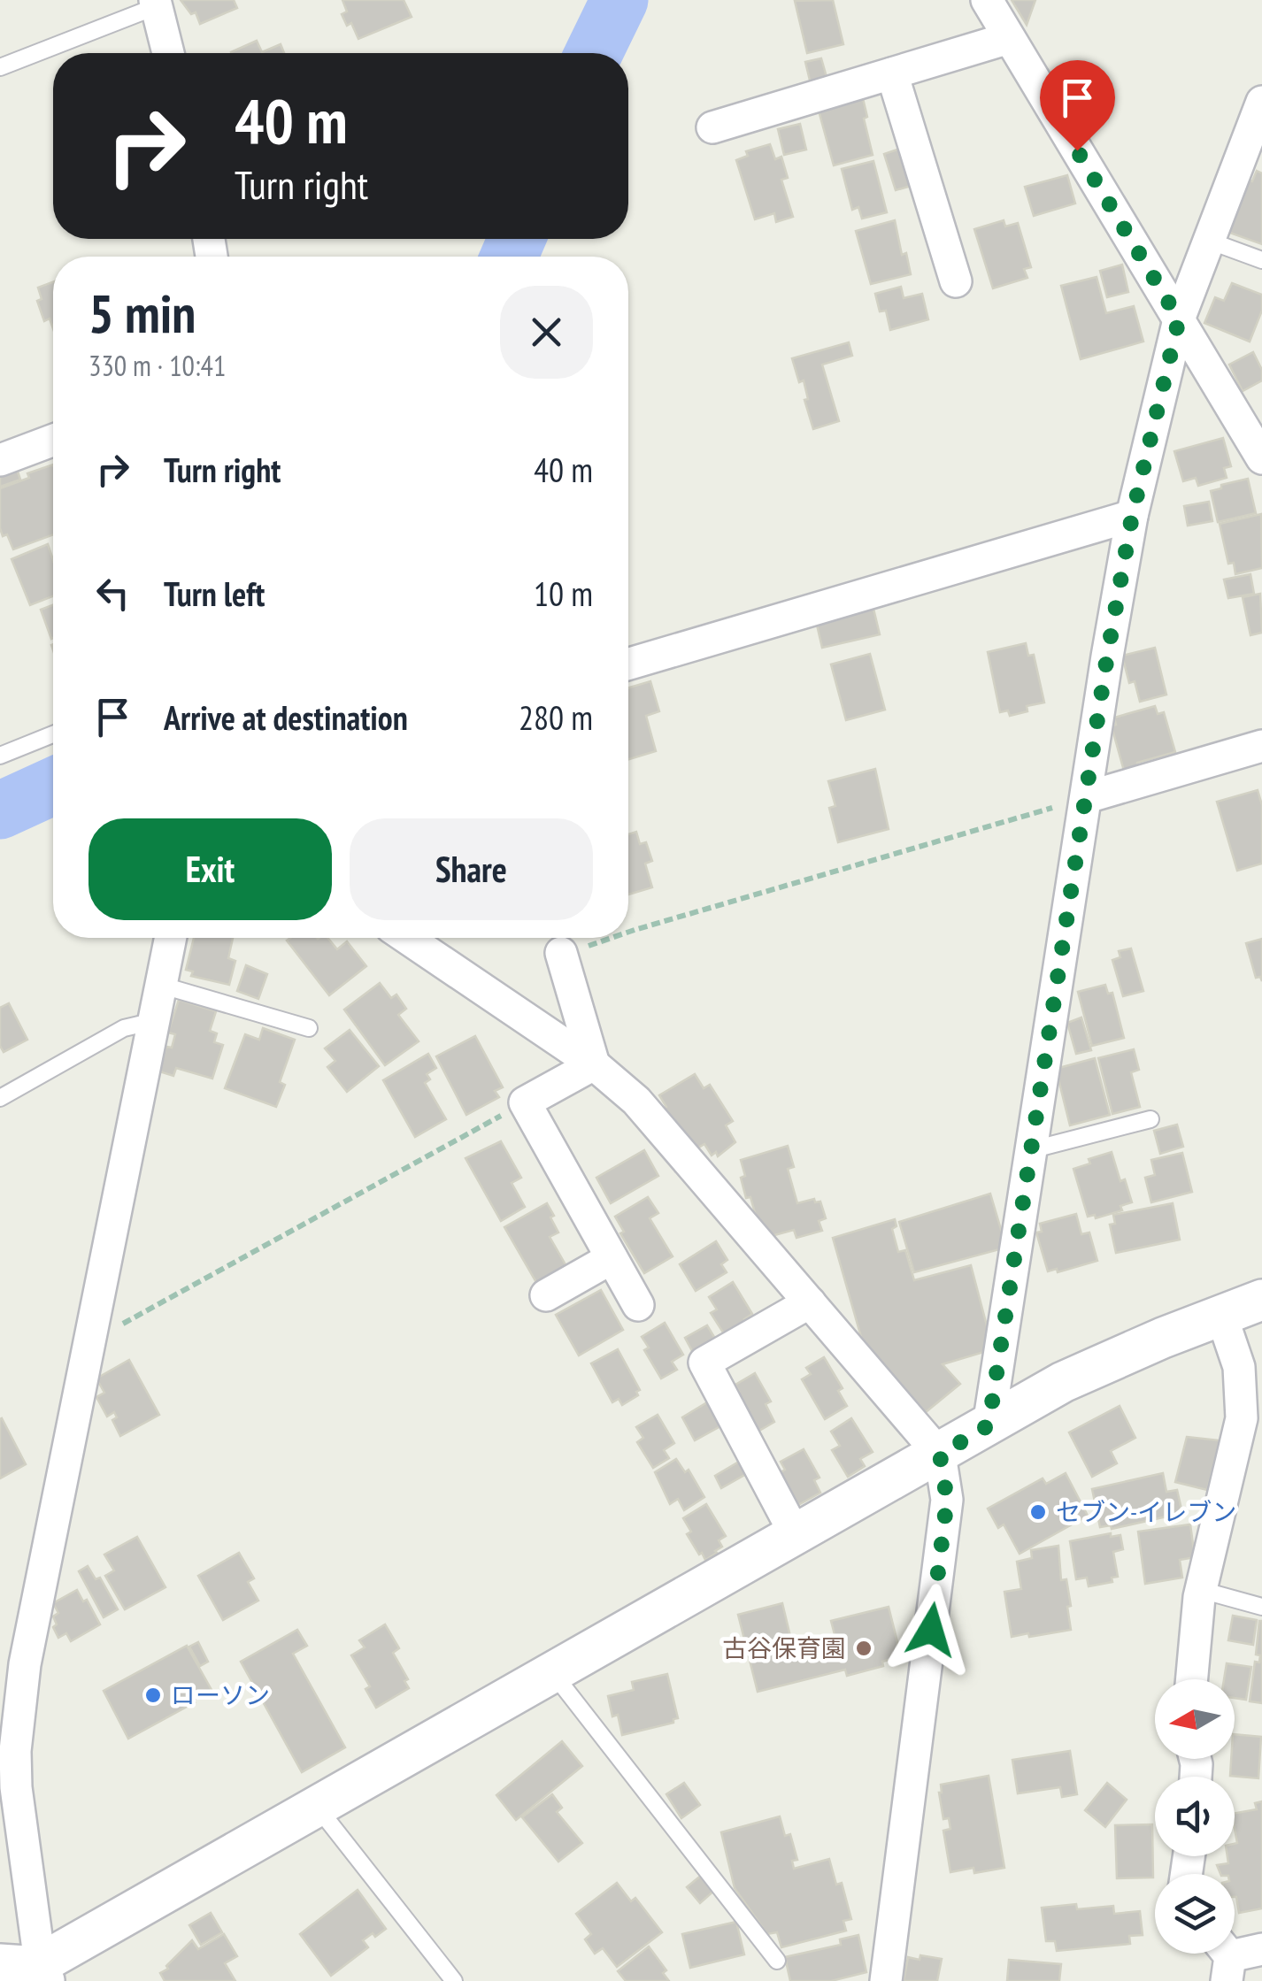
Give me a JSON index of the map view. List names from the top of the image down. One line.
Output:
{"places":["セブン-イレブン","古谷保育園","ローソン"],"north":"left","page":{"turn":["40 m","Turn right"],"heading":["5 min","330 m · 10:41"],"list":[{"name":"Turn right","value":"40 m"},{"name":"Turn left","value":"10 m"},{"name":"Arrive at destination","value":"280 m"}],"buttons":["Exit","Share"]}}
